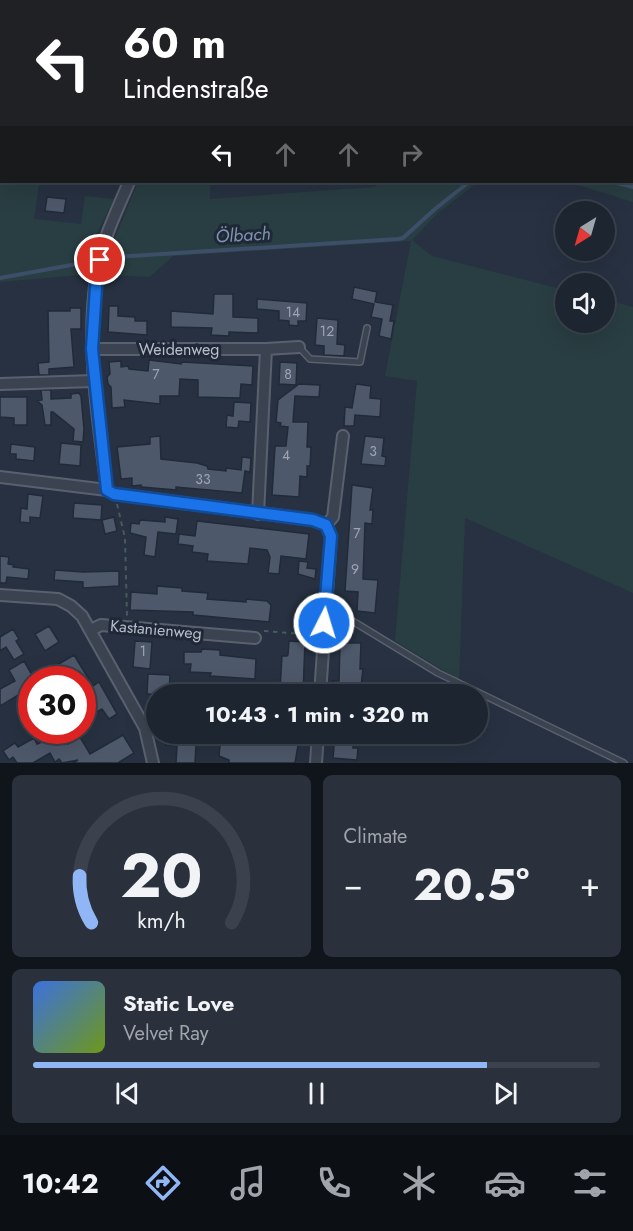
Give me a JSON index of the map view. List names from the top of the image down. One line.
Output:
{"streets":{"street":["Weidenweg","Kastanienweg"]},"water":["Ölbach"],"house_numbers":["14","12","7","8","3","4","33","7","9","1"],"north":"bottom left","page":{"turn":["60 m","Lindenstraße"],"limit":"30","trip":"10:43 · 1 min · 320 m","tile":"Climate","heat":["−","20.5°","+"],"song":["Static Love","Velvet Ray"],"tabs":"10:42","gauge":["20","km/h"]}}
